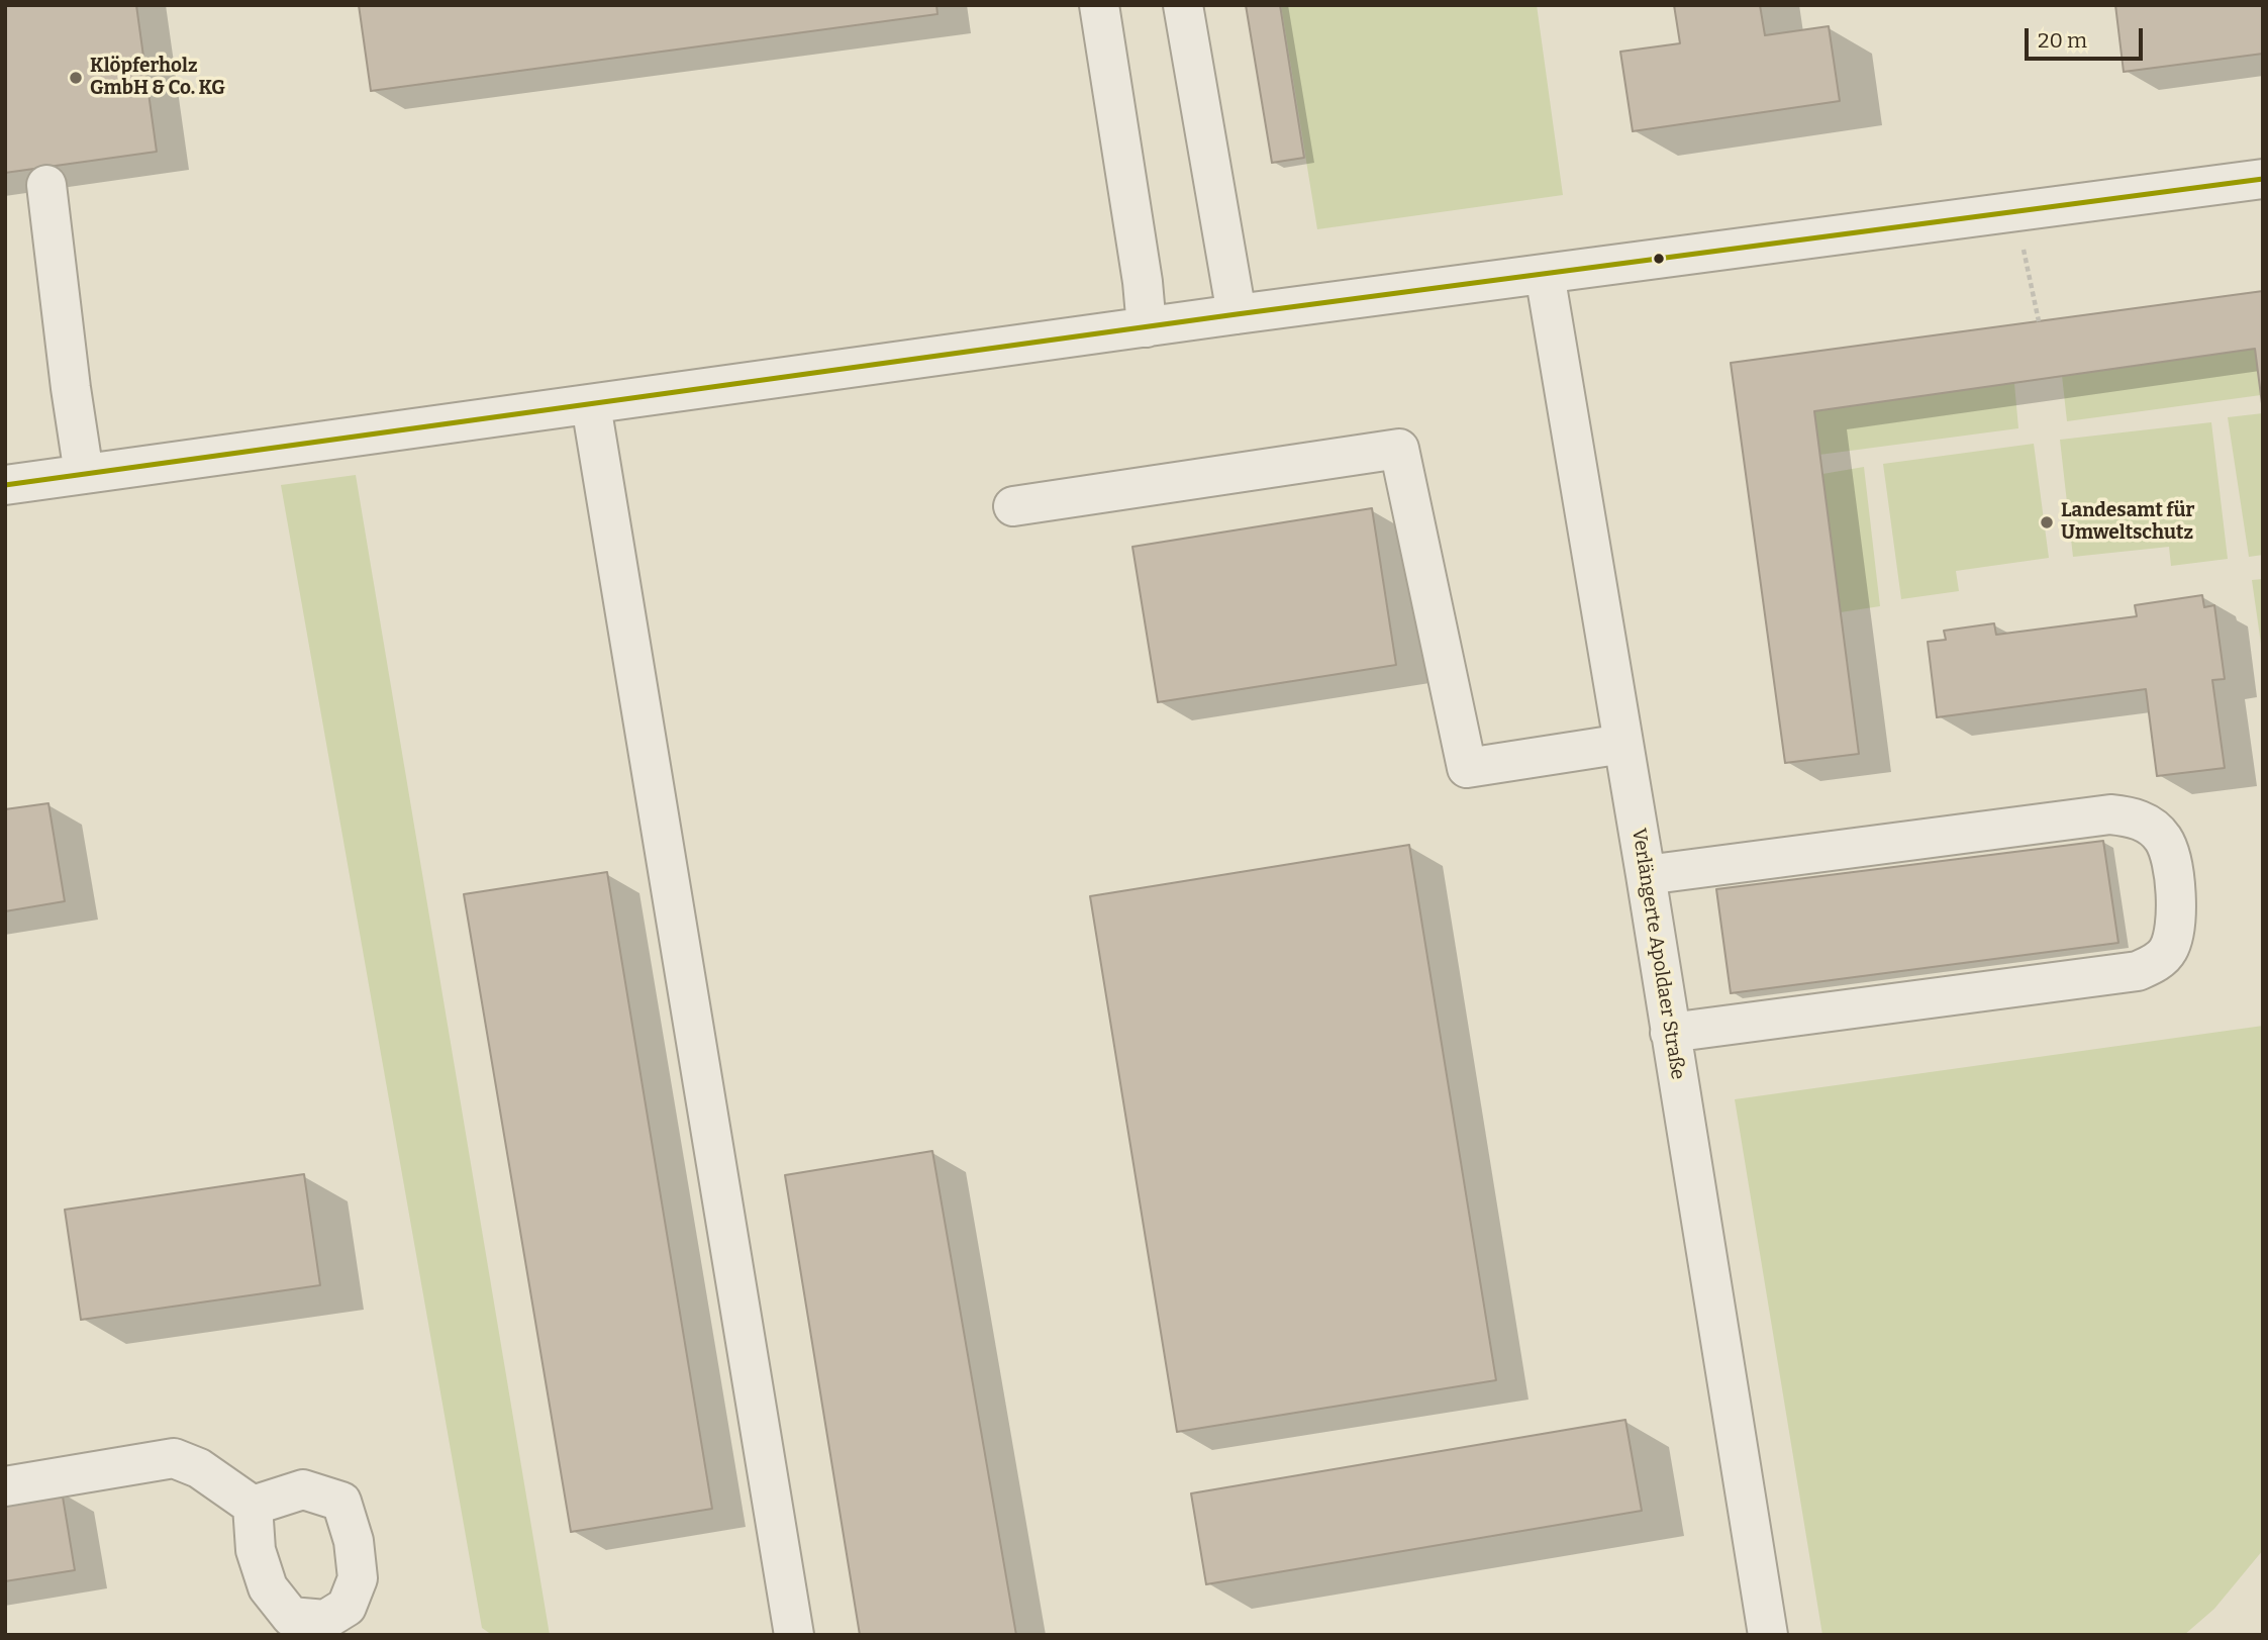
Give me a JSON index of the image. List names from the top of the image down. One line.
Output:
{"streets":{"street":["Verlängerte Apoldaer Straße"]},"places":["Klöpferholz GmbH & Co. KG","Landesamt für Umweltschutz"],"scale_bar":"20 m"}
